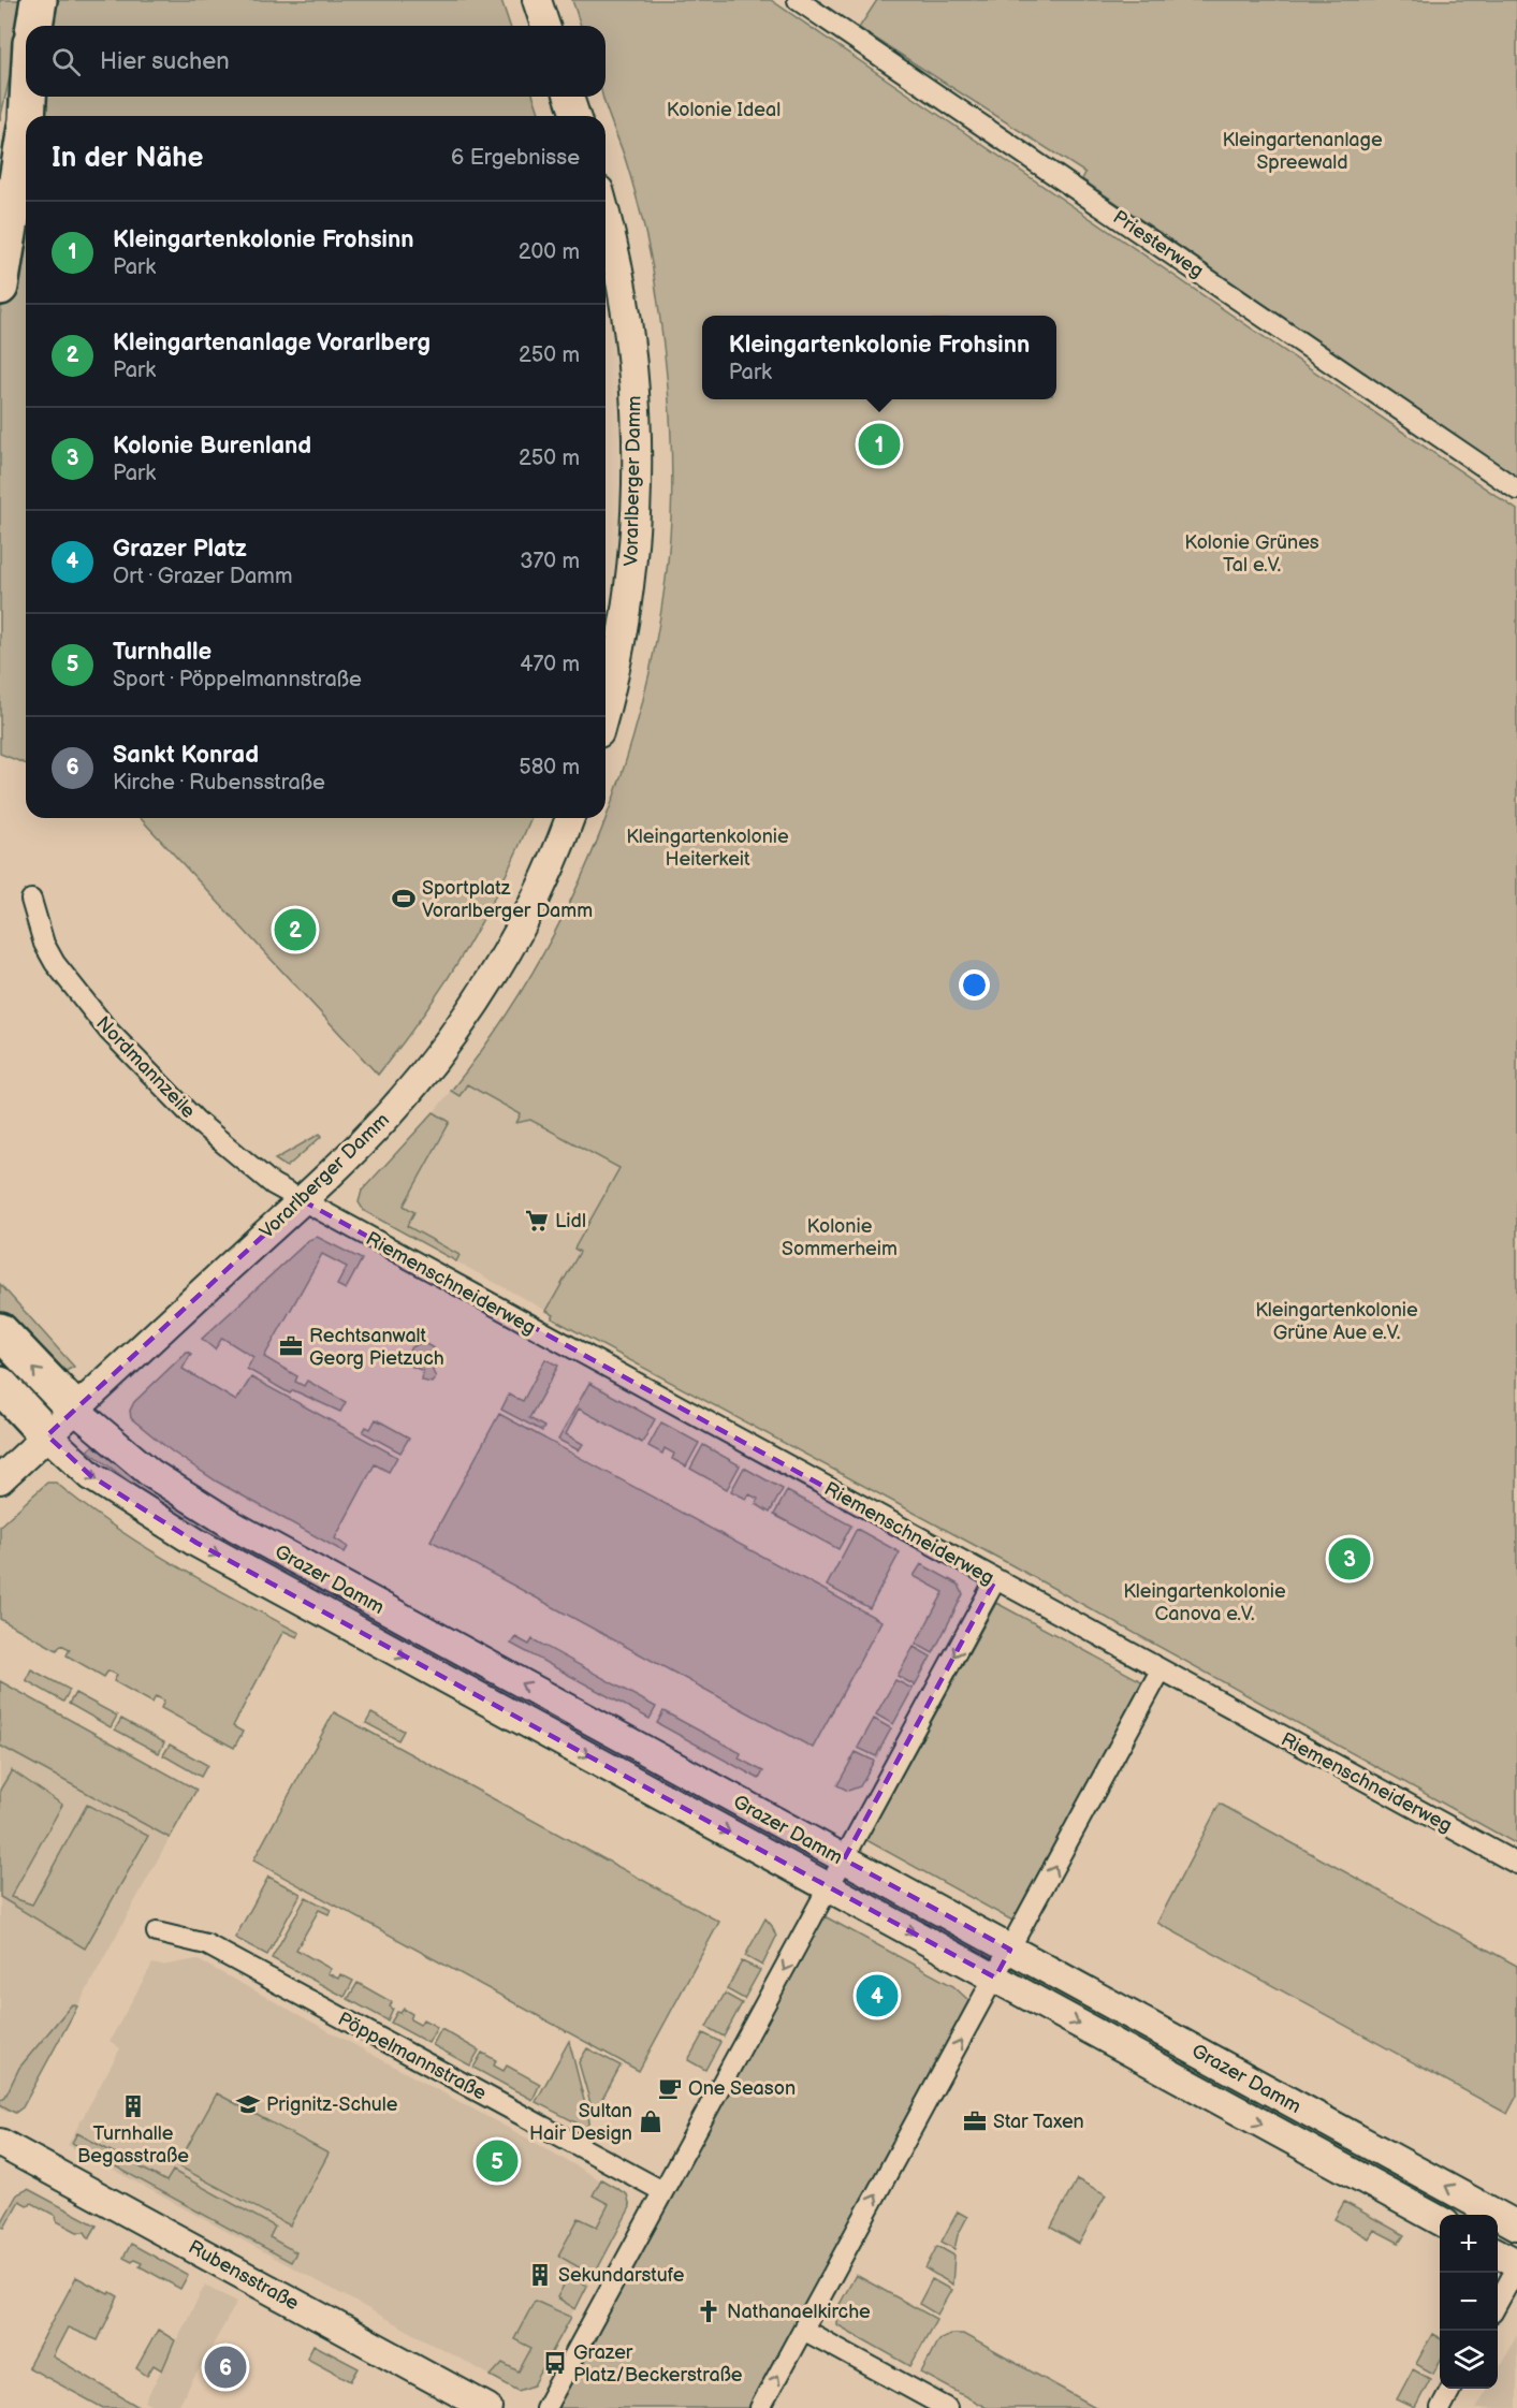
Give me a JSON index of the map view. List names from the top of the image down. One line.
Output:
{"streets":{"main road":["Vorarlberger Damm","Grazer Damm","Rubensstraße"],"street":["Priesterweg","Nordmannzeile","Riemenschneiderweg","Pöppelmannstraße"]},"crossings":[["Vorarlberger Damm","Nordmannzeile"],["Vorarlberger Damm","Riemenschneiderweg"],["Vorarlberger Damm","Grazer Damm"],["Nordmannzeile","Riemenschneiderweg"]],"parks":["Kolonie Ideal","Kleingartenanlage Spreewald","Kolonie Grünes Tal e.V.","Kleingartenkolonie Heiterkeit","Kolonie Sommerheim","Kleingartenkolonie Grüne Aue e.V.","Kleingartenkolonie Canova e.V."],"places":{"sports":["Sportplatz Vorarlberger Damm"],"supermarket":["Lidl"],"office":["Rechtsanwalt Georg Pietzuch","Star Taxen"],"cafe":["One Season"],"school or university":["Prignitz-Schule"],"building":["Turnhalle Begasstraße","Sekundarstufe"],"shop":["Sultan Hair Design"],"church":["Nathanaelkirche"],"bus stop":["Grazer Platz/Beckerstraße"]},"page":{"search":"Hier suchen","heading":["In der Nähe","6 Ergebnisse"],"list":[{"mark":"1","name":"Kleingartenkolonie Frohsinn","note":"Park","value":"200 m"},{"mark":"2","name":"Kleingartenanlage Vorarlberg","note":"Park","value":"250 m"},{"mark":"3","name":"Kolonie Burenland","note":"Park","value":"250 m"},{"mark":"4","name":"Grazer Platz","note":"Ort · Grazer Damm","value":"370 m"},{"mark":"5","name":"Turnhalle","note":"Sport · Pöppelmannstraße","value":"470 m"},{"mark":"6","name":"Sankt Konrad","note":"Kirche · Rubensstraße","value":"580 m"}],"popup":["Kleingartenkolonie Frohsinn","Park"],"pins":["1","2","3","4","5","6"],"map_buttons":["+","−"]}}
